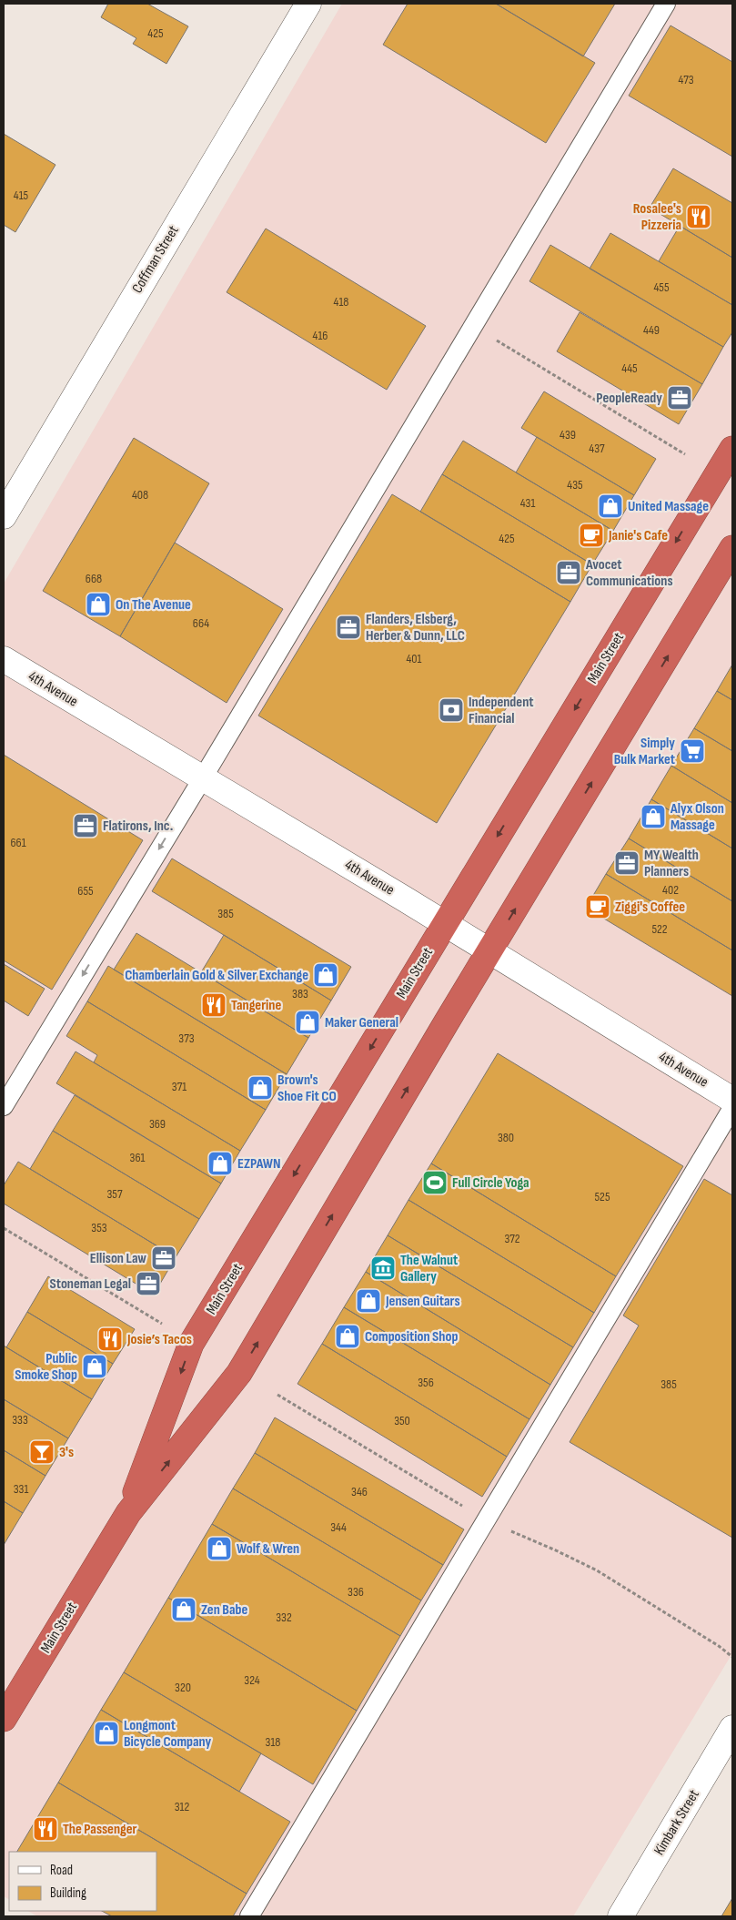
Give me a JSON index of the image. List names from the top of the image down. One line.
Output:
{"streets":{"highway":["Main Street"],"street":["Coffman Street","4th Avenue","Kimbark Street"]},"crossings":[["Main Street","4th Avenue"]],"places":{"restaurant":["Rosalee's Pizzeria","Tangerine","Josie’s Tacos","The Passenger"],"office":["PeopleReady","Avocet Communications","Flanders, Elsberg, Herber & Dunn, LLC","Flatirons, Inc.","MY Wealth Planners","Ellison Law","Stoneman Legal"],"shop":["United Massage","On The Avenue","Alyx Olson Massage","Chamberlain Gold & Silver Exchange","Maker General","Brown's Shoe Fit CO","EZPAWN","Jensen Guitars","Composition Shop","Public Smoke Shop","Wolf & Wren","Zen Babe","Longmont Bicycle Company"],"cafe":["Janie's Cafe","Ziggi's Coffee"],"bank":["Independent Financial"],"supermarket":["Simply Bulk Market"],"sports":["Full Circle Yoga"],"museum":["The Walnut Gallery"],"bar":["3's"]},"house_numbers":["425","473","415","455","418","449","416","445","439","437","435","408","431","425","668","664","401","661","402","655","385","522","383","373","371","369","380","361","357","525","353","372","356","385","333","350","331","346","344","336","332","324","320","318","312"],"legend":["Road","Building"]}
